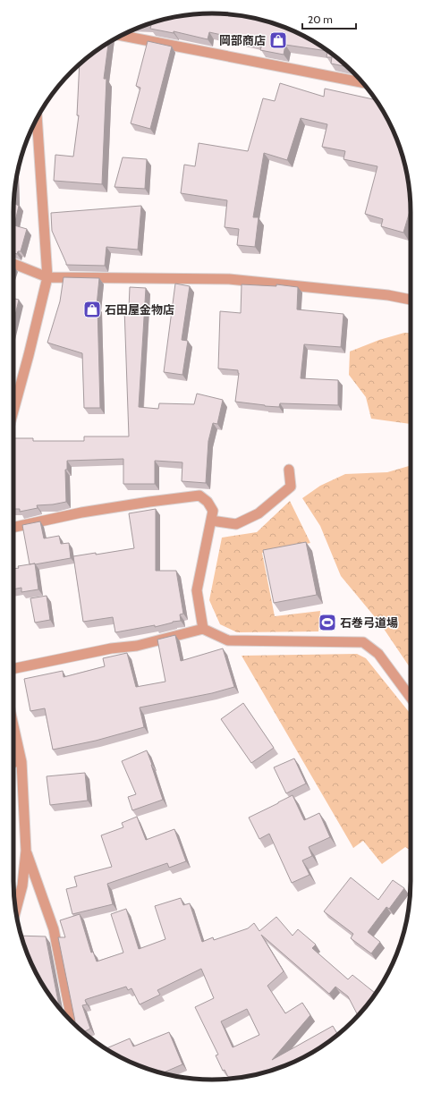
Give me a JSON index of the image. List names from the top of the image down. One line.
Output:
{"places":{"shop":["岡部商店","石田屋金物店"],"sports":["石巻弓道場"]},"scale_bar":"20 m"}
